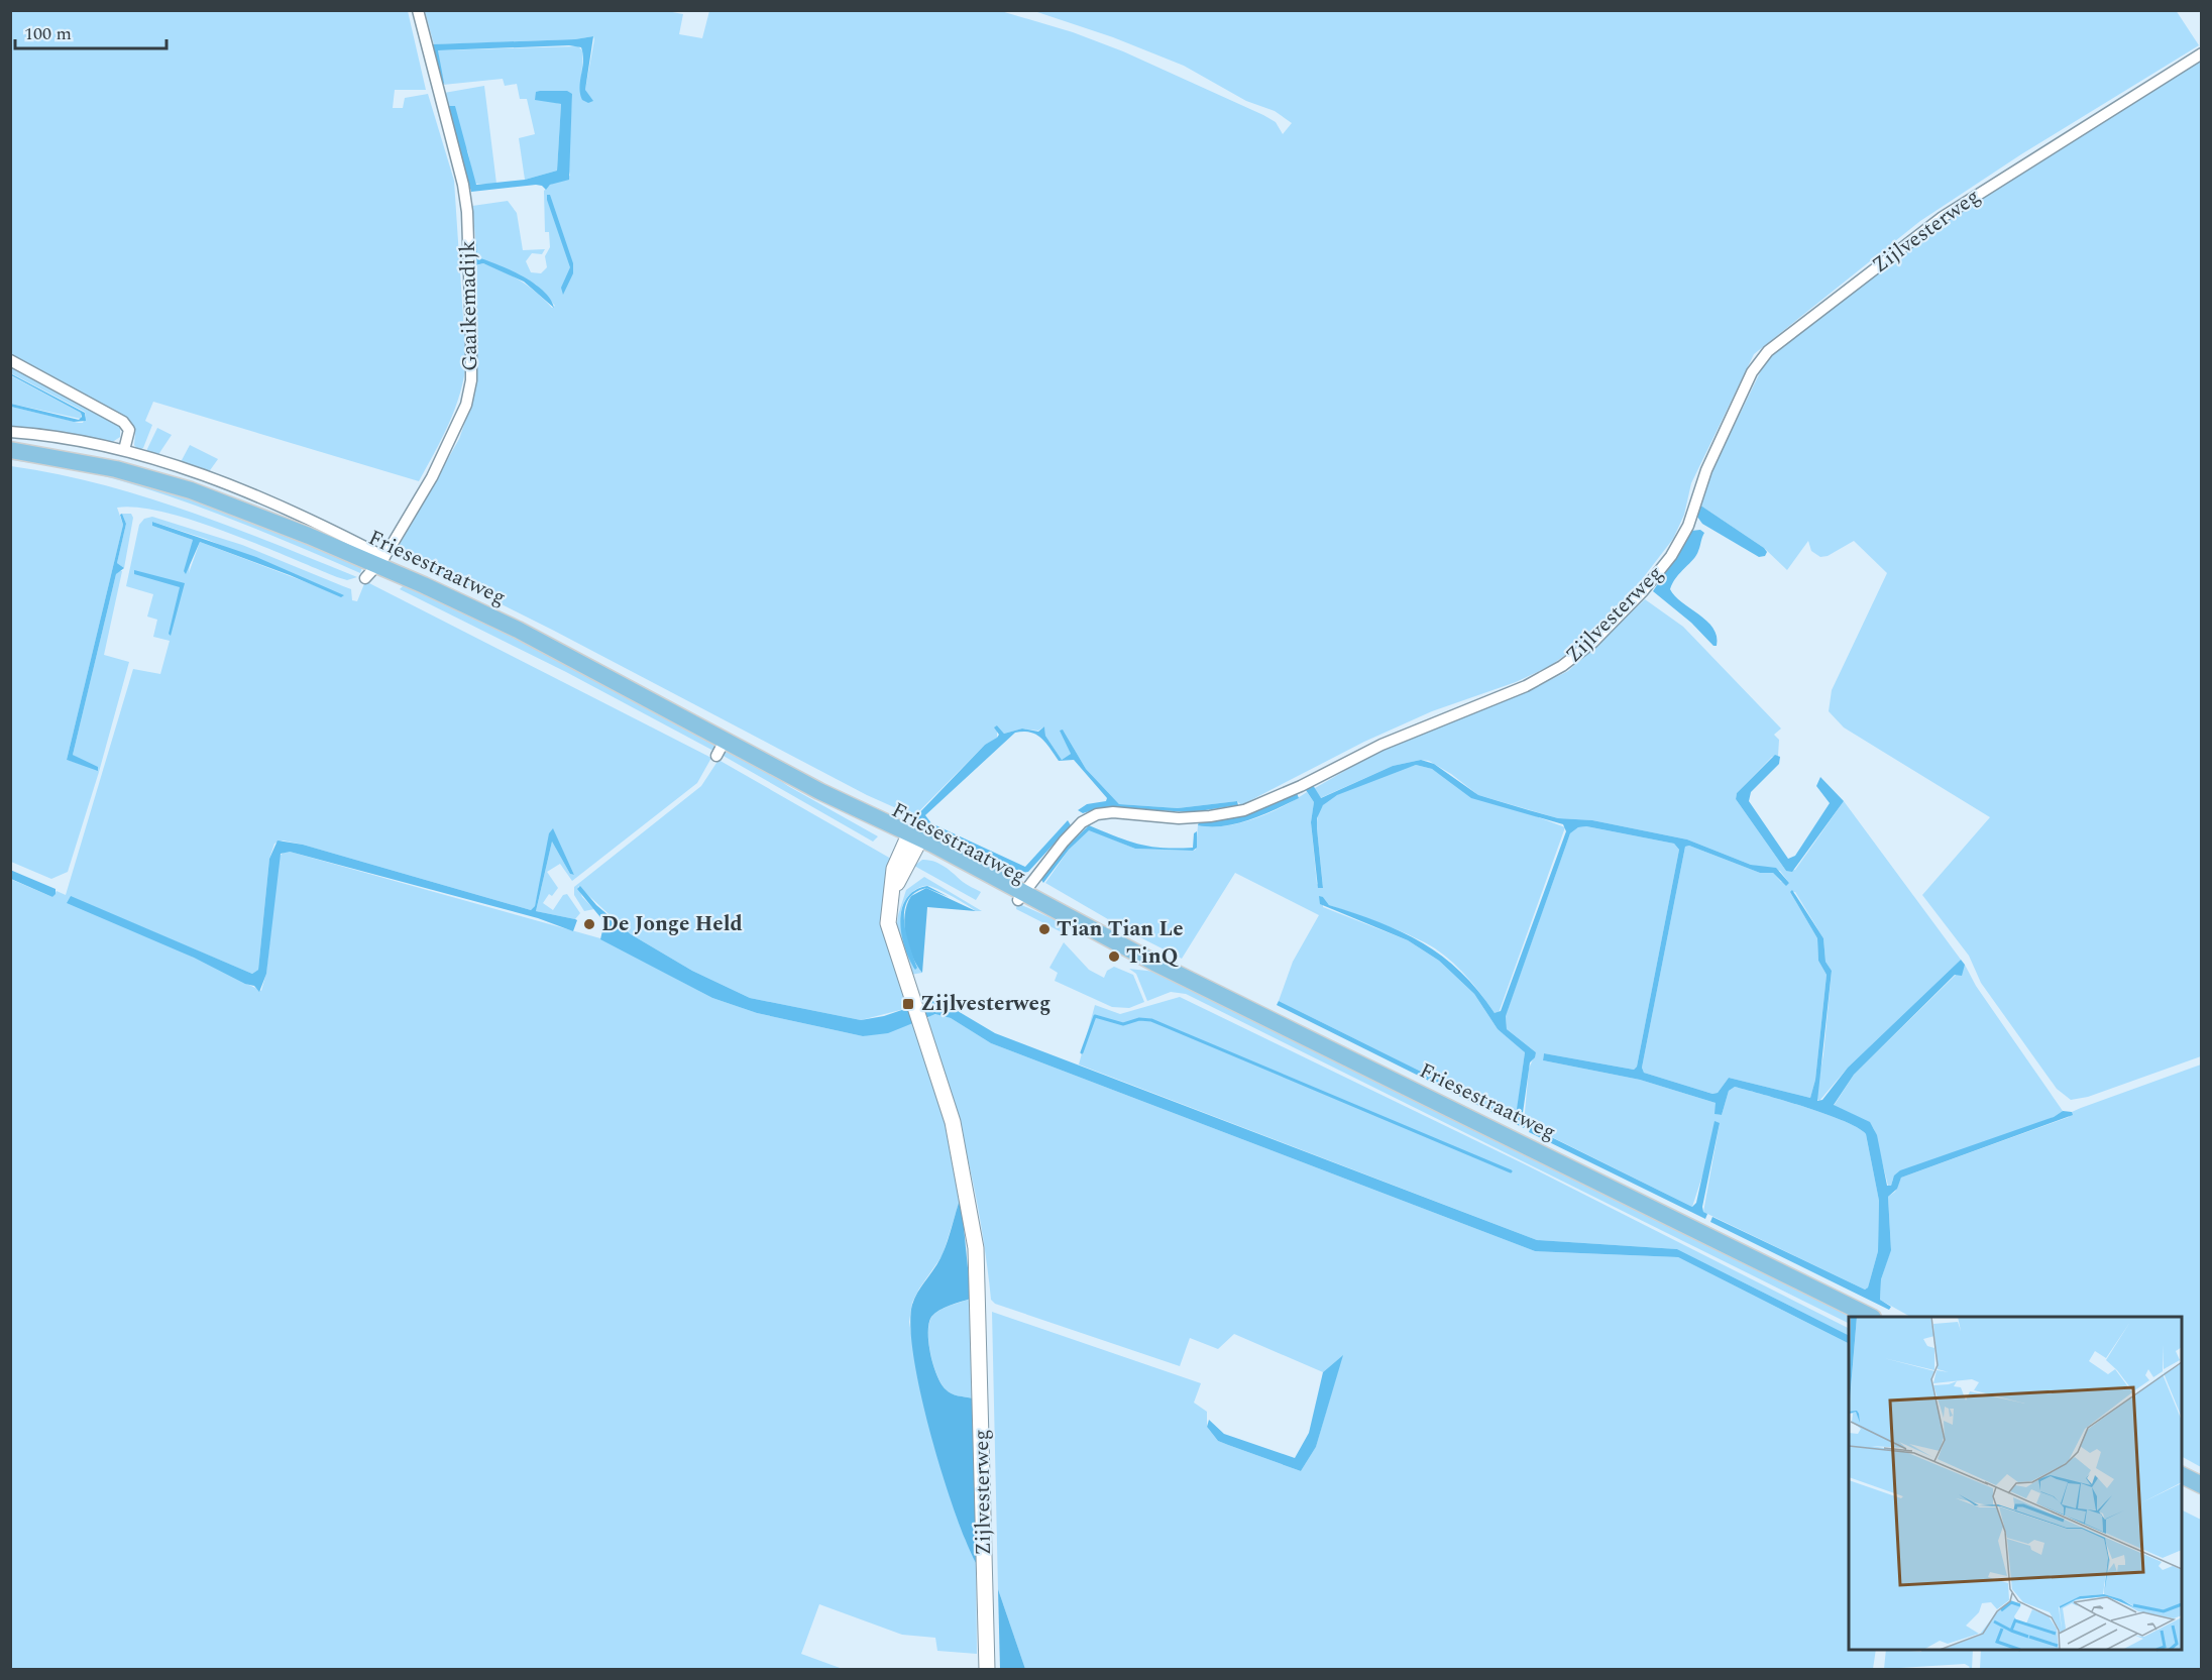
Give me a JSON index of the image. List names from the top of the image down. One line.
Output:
{"streets":{"main road":["Zijlvesterweg","Friesestraatweg"],"street":["Gaaikemadijk"]},"crossings":[["Zijlvesterweg","Friesestraatweg"],["Gaaikemadijk","Friesestraatweg"]],"places":{"other":["De Jonge Held","Tian Tian Le","TinQ"],"transit":["Zijlvesterweg"]},"scale_bar":"100 m"}
